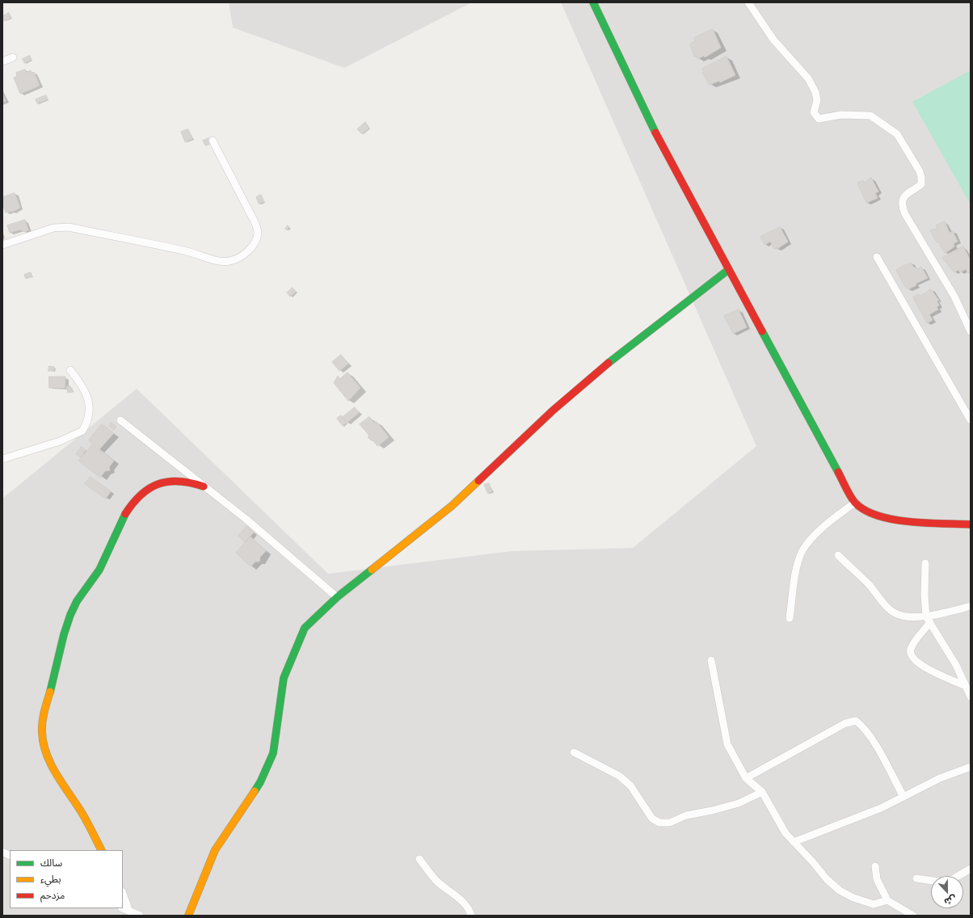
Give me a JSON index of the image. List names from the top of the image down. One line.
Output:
{"legend":["سالك","بطيء","مزدحم"],"north":"bottom"}
